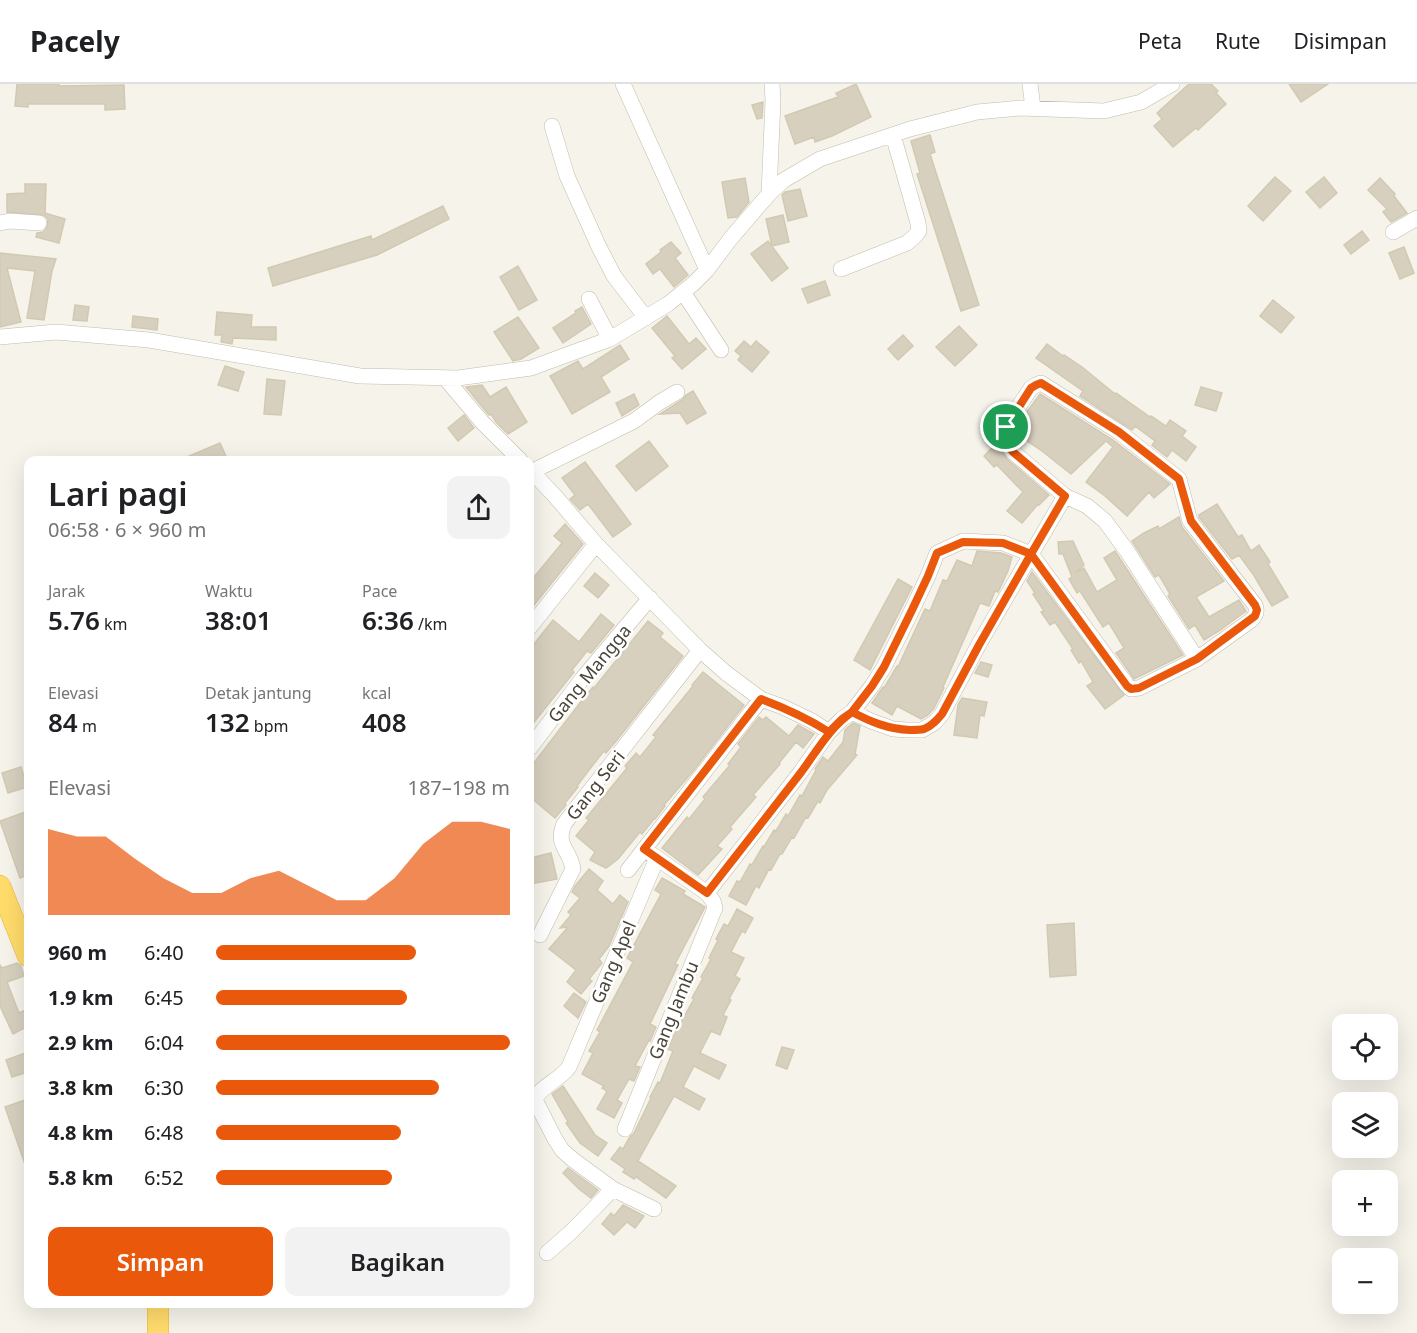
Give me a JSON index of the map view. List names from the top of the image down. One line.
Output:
{"streets":{"street":["Gang Mangga","Gang Seri","Gang Apel","Gang Jambu"]},"page":{"header":"Pacely","nav":["Peta","Rute","Disimpan"],"heading":["Lari pagi","06:58 · 6 × 960 m"],"stats":[["Jarak","5.76 km"],["Waktu","38:01"],["Pace","6:36 /km"],["Elevasi","84 m"],["Detak jantung","132 bpm"],["kcal","408"]],"chart":["Elevasi","187–198 m"],"list":[{"name":"960 m","note":"6:40"},{"name":"1.9 km","note":"6:45"},{"name":"2.9 km","note":"6:04"},{"name":"3.8 km","note":"6:30"},{"name":"4.8 km","note":"6:48"},{"name":"5.8 km","note":"6:52"}],"map_buttons":["+","−"],"buttons":["Simpan","Bagikan"]}}
